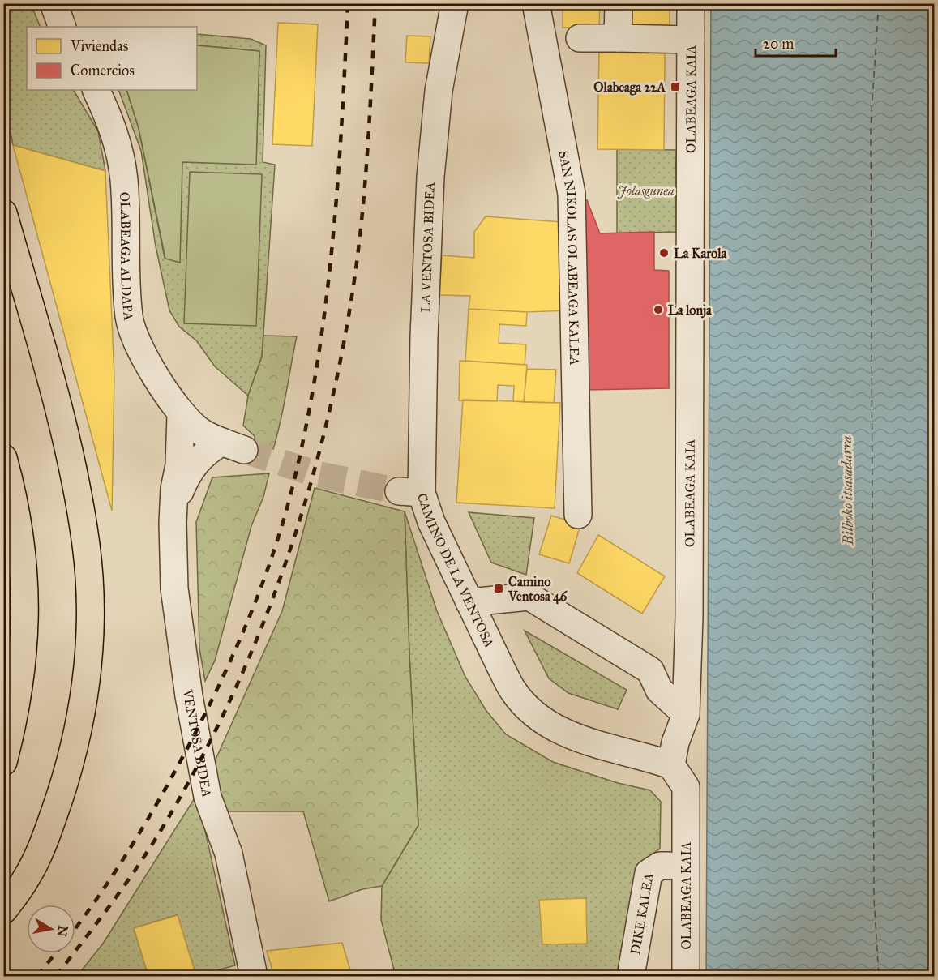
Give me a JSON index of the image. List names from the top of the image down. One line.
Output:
{"streets":{"street":["OLABEAGA KAIA","LA VENTOSA BIDEA","OLABEAGA ALDAPA","SAN NIKOLAS OLABEAGA KALEA","CAMINO DE LA VENTOSA","VENTOSA BIDEA","DIKE KALEA"]},"crossings":[["OLABEAGA KAIA","CAMINO DE LA VENTOSA"],["LA VENTOSA BIDEA","CAMINO DE LA VENTOSA"],["OLABEAGA ALDAPA","VENTOSA BIDEA"]],"water":["Bilboko itsasadarra"],"parks":["Jolasgunea"],"places":{"transit":["Olabeaga 22A","Camino Ventosa 46"],"other":["La Karola","La lonja"]},"legend":["Viviendas","Comercios"],"scale_bar":"20 m","north":"right"}
